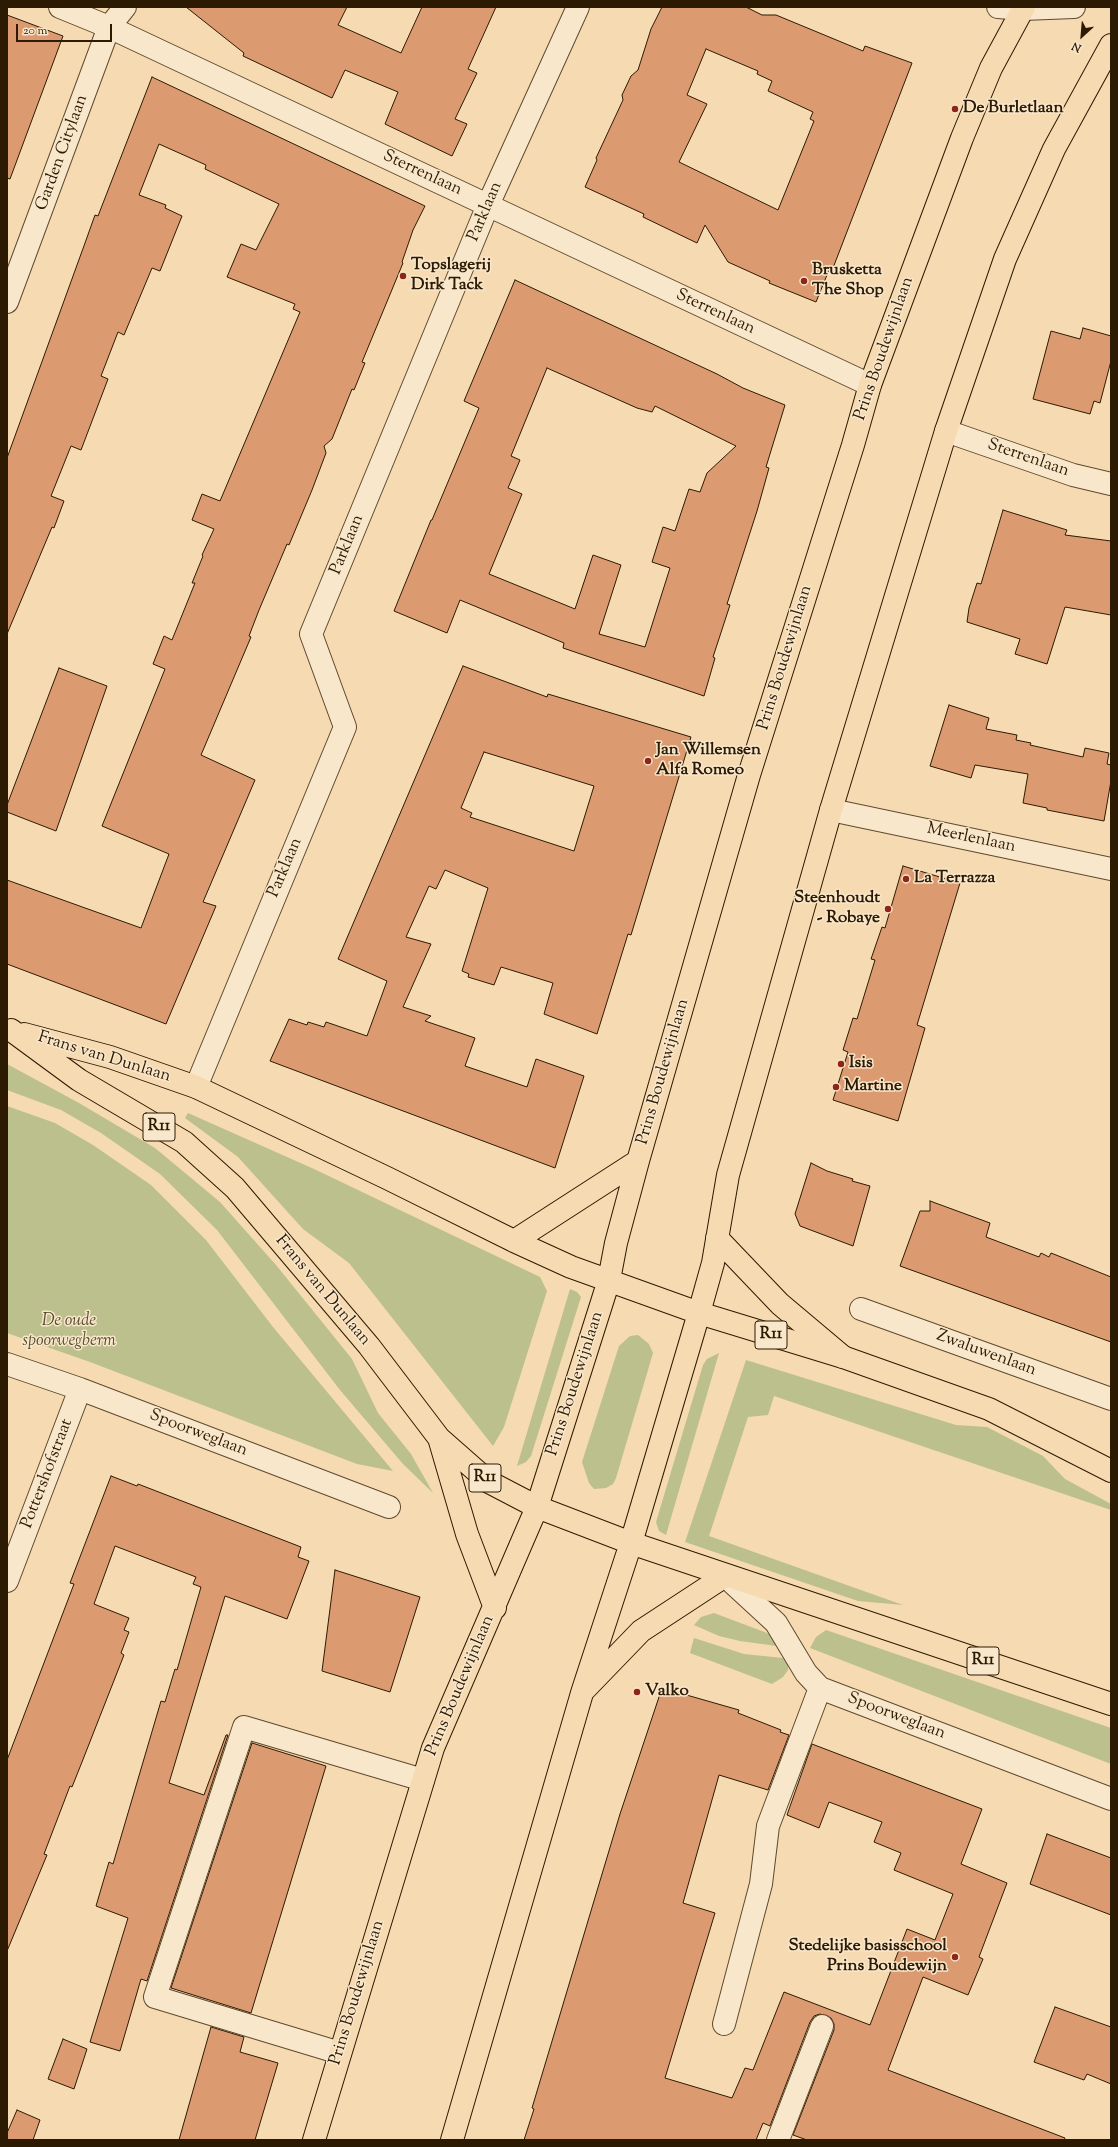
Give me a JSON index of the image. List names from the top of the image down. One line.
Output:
{"streets":{"main road":["Prins Boudewijnlaan","Frans van Dunlaan","R11"],"street":["Garden Citylaan","Sterrenlaan","Parklaan","Meerlenlaan","Zwaluwenlaan","Spoorweglaan","Pottershofstraat"]},"crossings":[["Garden Citylaan","Sterrenlaan"],["Sterrenlaan","Parklaan"],["Sterrenlaan","Prins Boudewijnlaan"],["Parklaan","Frans van Dunlaan"],["Prins Boudewijnlaan","Frans van Dunlaan"],["Frans van Dunlaan","R11"],["R11","Spoorweglaan"],["Spoorweglaan","Pottershofstraat"]],"parks":["De oude spoorwegberm"],"places":["De Burletlaan","Topslagerij Dirk Tack","Brusketta The Shop","Jan Willemsen Alfa Romeo","La Terrazza","Steenhoudt - Robaye","Isis","Martine","Valko","Stedelijke basisschool Prins Boudewijn"],"scale_bar":"20 m","north":"bottom left"}
